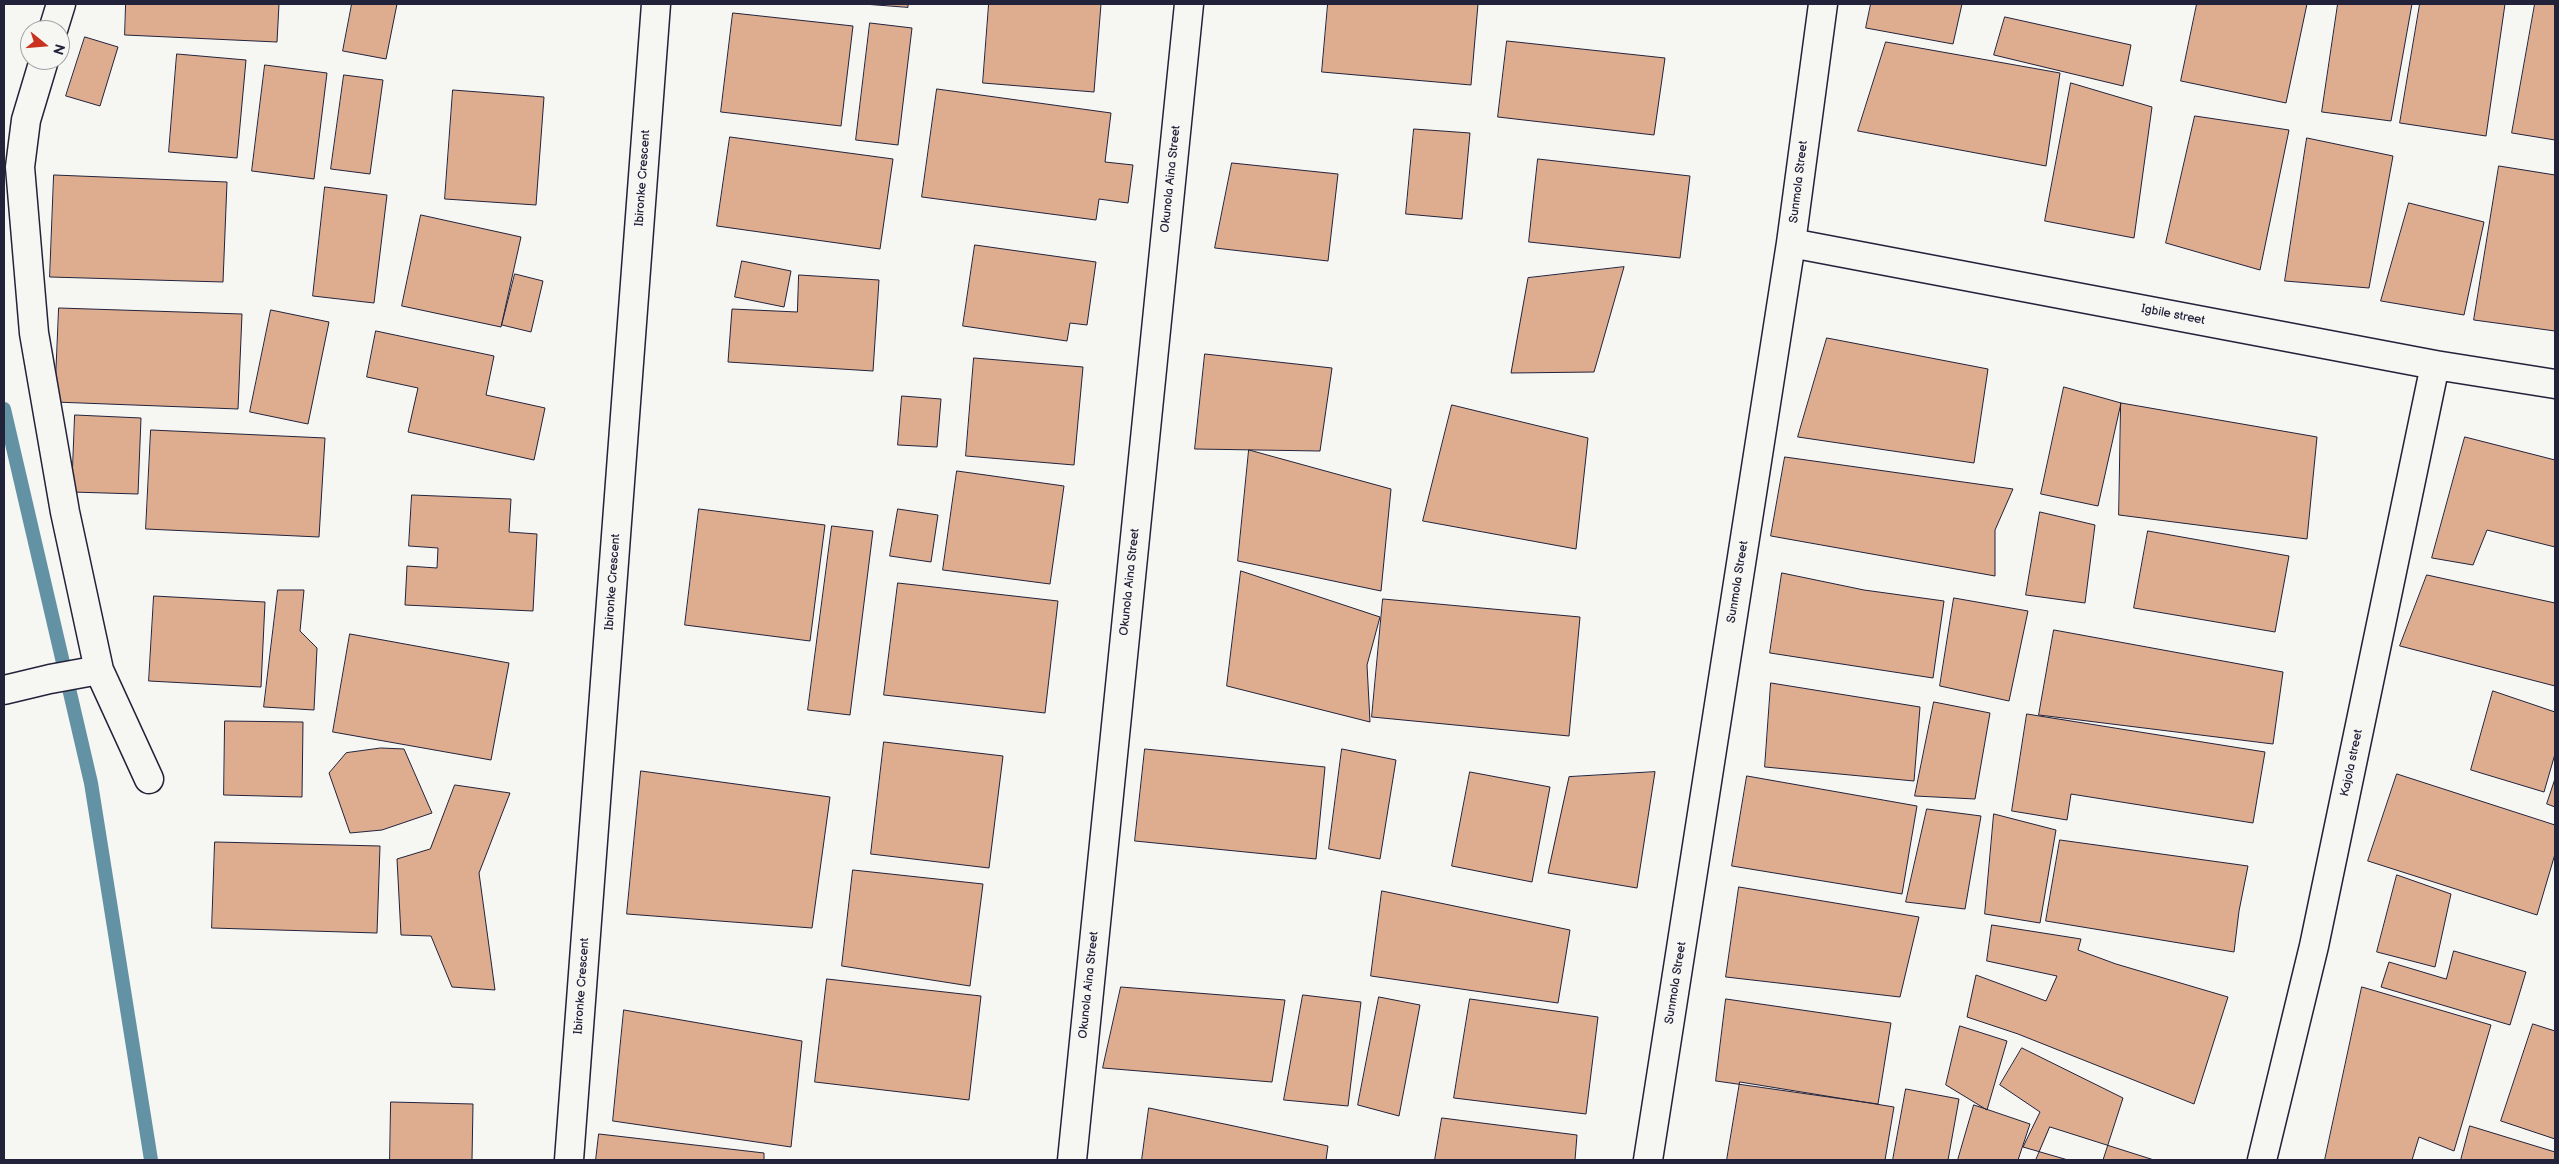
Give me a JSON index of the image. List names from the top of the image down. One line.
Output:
{"streets":{"street":["Ibironke Crescent","Okunola Aina Street","Sunmola Street","Igbile street","Kajola street"]},"crossings":[["Sunmola Street","Igbile street"],["Igbile street","Kajola street"]],"north":"right"}
